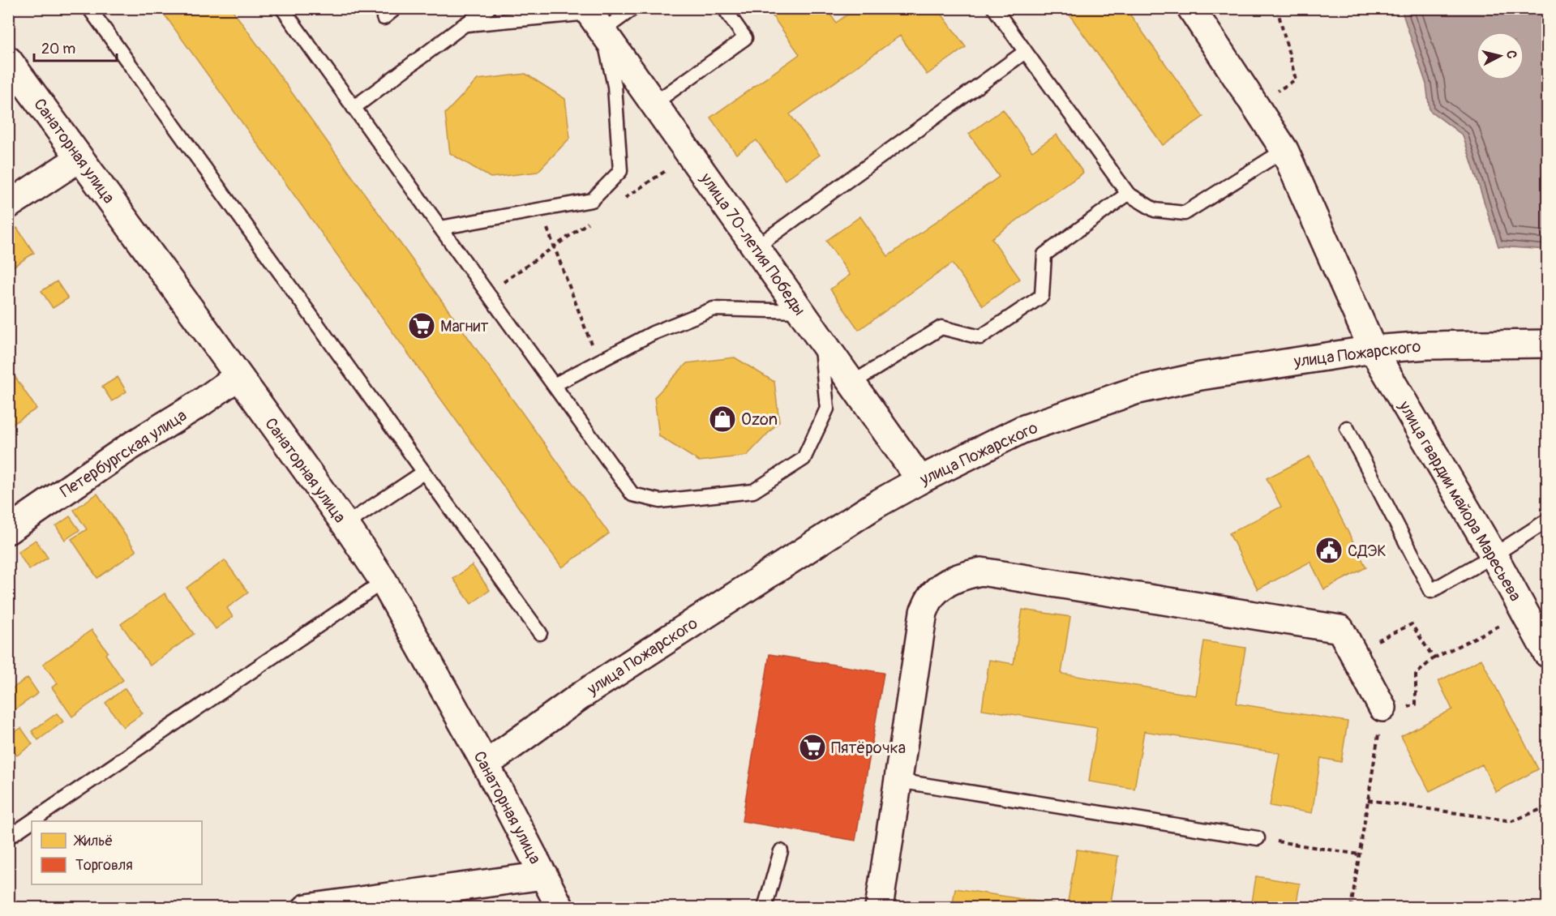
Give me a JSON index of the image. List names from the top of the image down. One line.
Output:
{"streets":{"street":["Санаторная улица","улица 70-летия Победы","улица Пожарского","Петербургская улица","улица гвардии майора Маресьева"]},"crossings":[["Санаторная улица","улица Пожарского"],["Санаторная улица","Петербургская улица"],["улица 70-летия Победы","улица Пожарского"],["улица Пожарского","улица гвардии майора Маресьева"]],"places":{"supermarket":["Магнит","Пятёрочка"],"shop":["Ozon"],"public building":["СДЭК"]},"legend":["Жильё","Торговля"],"scale_bar":"20 m","north":"right"}
